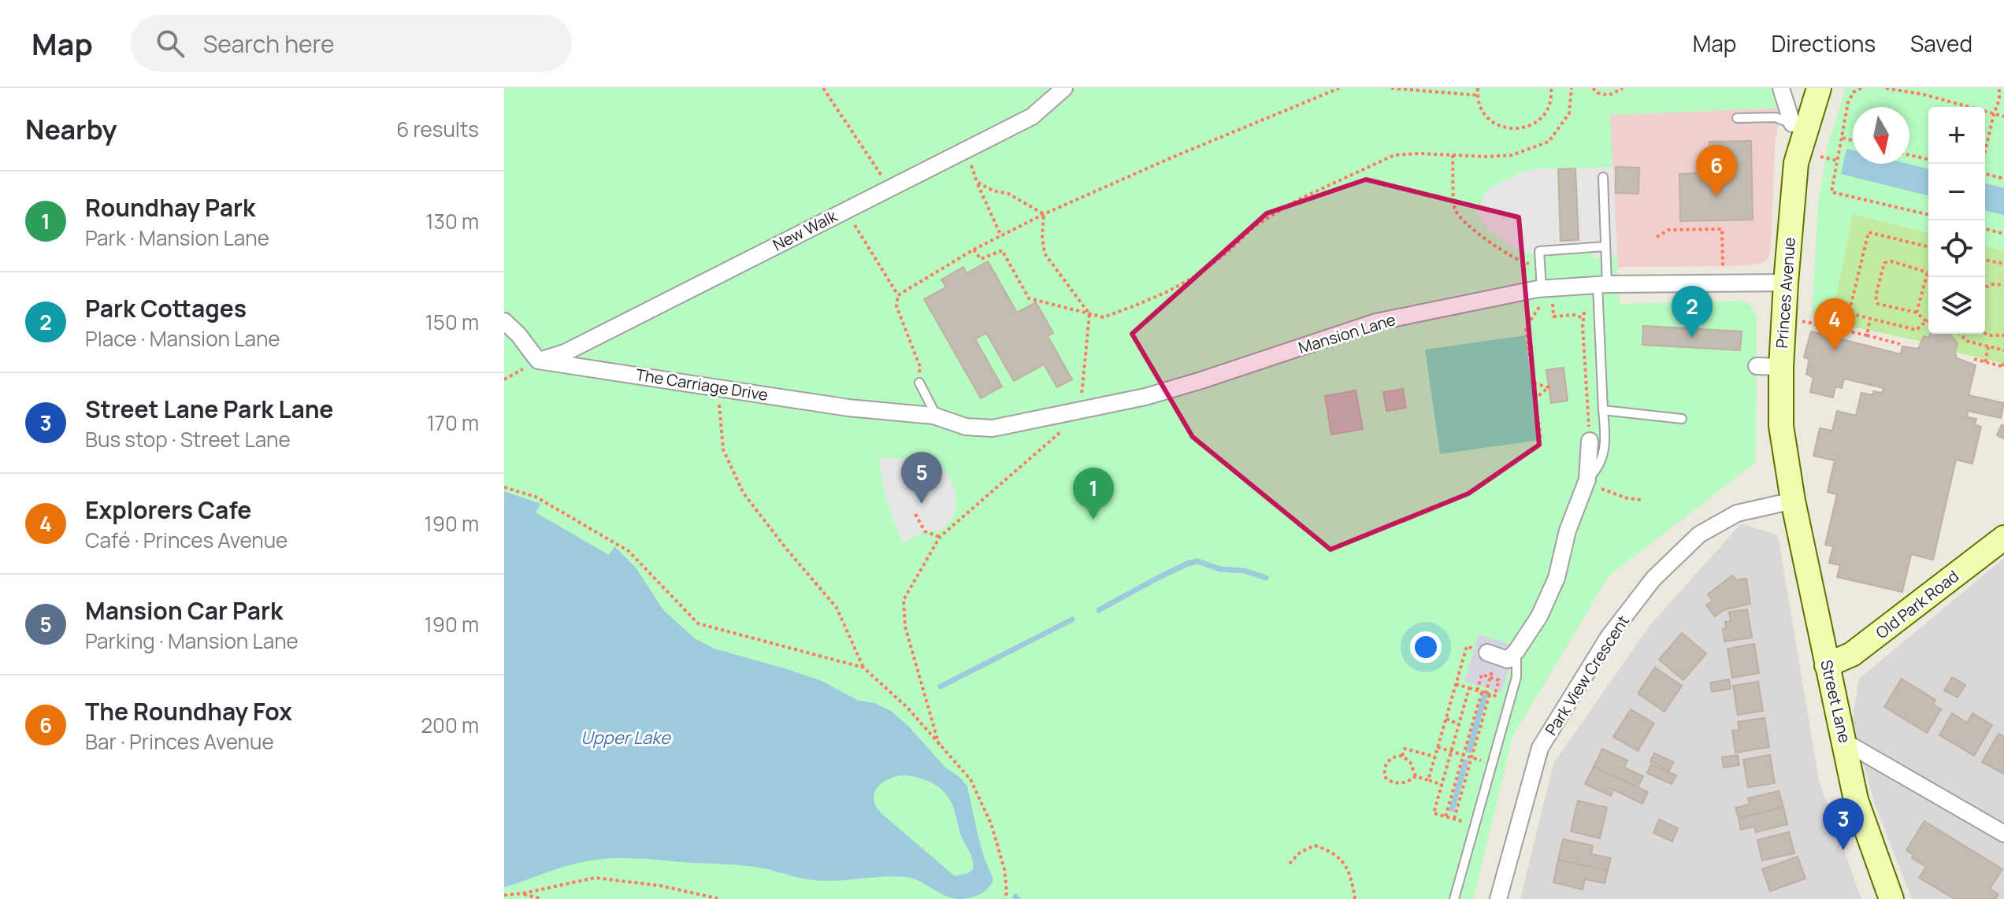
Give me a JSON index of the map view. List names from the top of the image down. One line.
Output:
{"streets":{"street":["New Walk","Princes Avenue","Mansion Lane","The Carriage Drive","Old Park Road","Park View Crescent","Street Lane"]},"crossings":[["New Walk","The Carriage Drive"],["Princes Avenue","Mansion Lane"],["Princes Avenue","Park View Crescent"],["Princes Avenue","Street Lane"],["Mansion Lane","The Carriage Drive"],["Old Park Road","Street Lane"],["Park View Crescent","Street Lane"]],"water":["Upper Lake"],"north":"bottom","page":{"header":"Map","search":"Search here","nav":["Map","Directions","Saved"],"heading":["Nearby","6 results"],"map_buttons":["+","−"],"pins":["6","2","4","5","1","3"],"list":[{"mark":"1","name":"Roundhay Park","note":"Park · Mansion Lane","value":"130 m"},{"mark":"2","name":"Park Cottages","note":"Place · Mansion Lane","value":"150 m"},{"mark":"3","name":"Street Lane Park Lane","note":"Bus stop · Street Lane","value":"170 m"},{"mark":"4","name":"Explorers Cafe","note":"Café · Princes Avenue","value":"190 m"},{"mark":"5","name":"Mansion Car Park","note":"Parking · Mansion Lane","value":"190 m"},{"mark":"6","name":"The Roundhay Fox","note":"Bar · Princes Avenue","value":"200 m"}]}}
